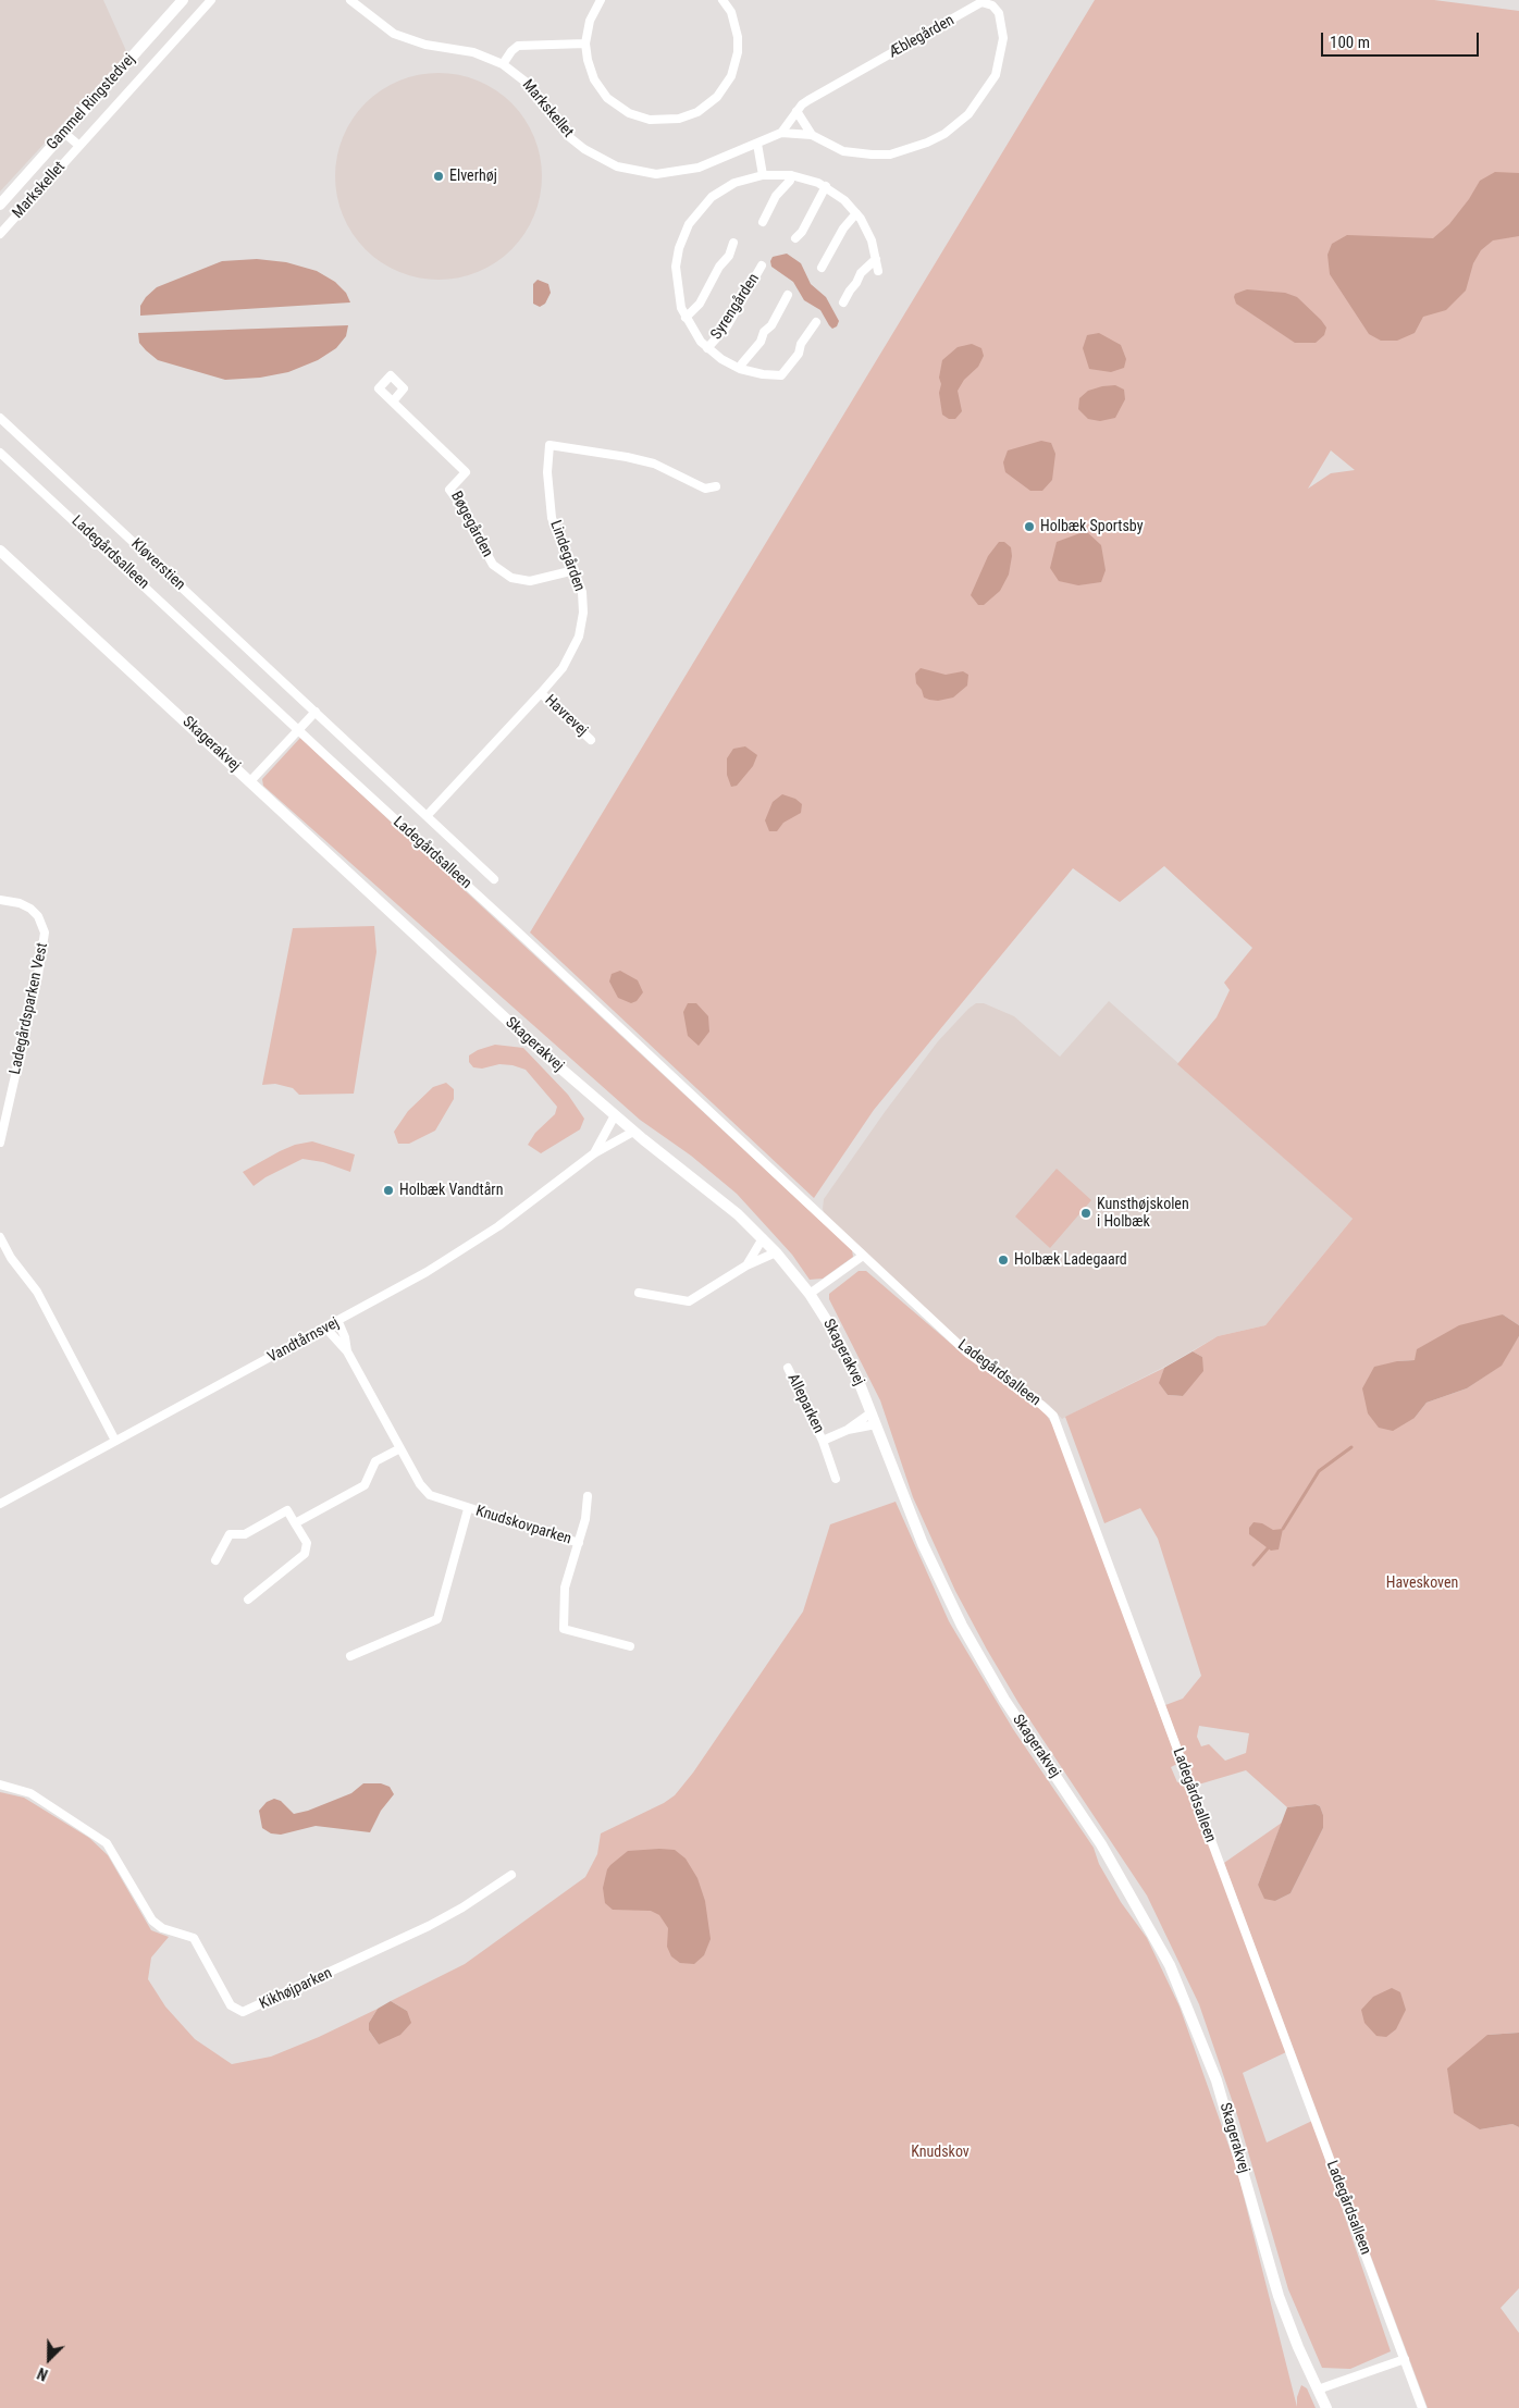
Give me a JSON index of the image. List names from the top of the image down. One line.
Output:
{"streets":{"street":["Æblegården","Gammel Ringstedvej","Markskellet","Syrengården","Bøgegården","Ladegårdsalleen","Lindegården","Kløverstien","Havrevej","Skagerakvej","Ladegårdsparken Vest","Vandtårnsvej","Alleparken","Knudskovparken","Kikhøjparken"]},"crossings":[["Æblegården","Markskellet"],["Bøgegården","Lindegården"],["Lindegården","Kløverstien"],["Lindegården","Havrevej"],["Skagerakvej","Vandtårnsvej"],["Skagerakvej","Alleparken"],["Vandtårnsvej","Knudskovparken"]],"parks":["Haveskoven","Knudskov"],"places":["Elverhøj","Holbæk Sportsby","Holbæk Vandtårn","Kunsthøjskolen i Holbæk","Holbæk Ladegaard"],"scale_bar":"100 m","north":"bottom left"}
